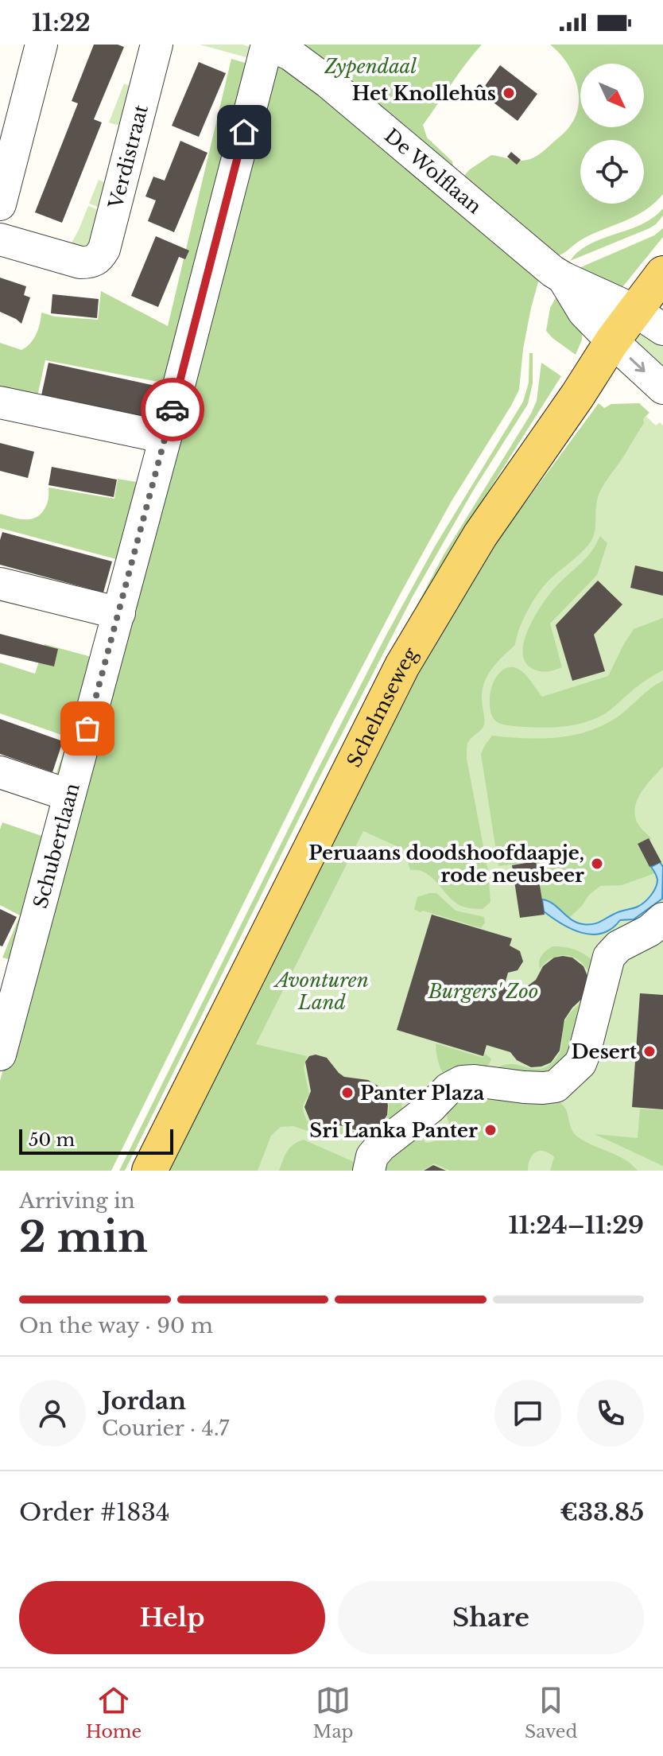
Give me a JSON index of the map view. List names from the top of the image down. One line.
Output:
{"streets":{"main road":["Schelmseweg"],"street":["Verdistraat","De Wolflaan","Schubertlaan"]},"crossings":[["De Wolflaan","Schelmseweg"],["De Wolflaan","Schubertlaan"]],"parks":["Zypendaal","Avonturen Land","Burgers' Zoo"],"places":["Het Knollehûs","Peruaans doodshoofdaapje, rode neusbeer","Desert","Panter Plaza","Sri Lanka Panter"],"scale_bar":"50 m","north":"bottom right","page":{"status":"11:22","scale":"50 m","heading":["2 min","Arriving in","11:24–11:29"],"panel":["Jordan","Courier · 4.7","Order #1834","€33.85"],"bar":"On the way · 90 m","buttons":["Help","Share"],"tabs":["Home","Map","Saved"]}}
